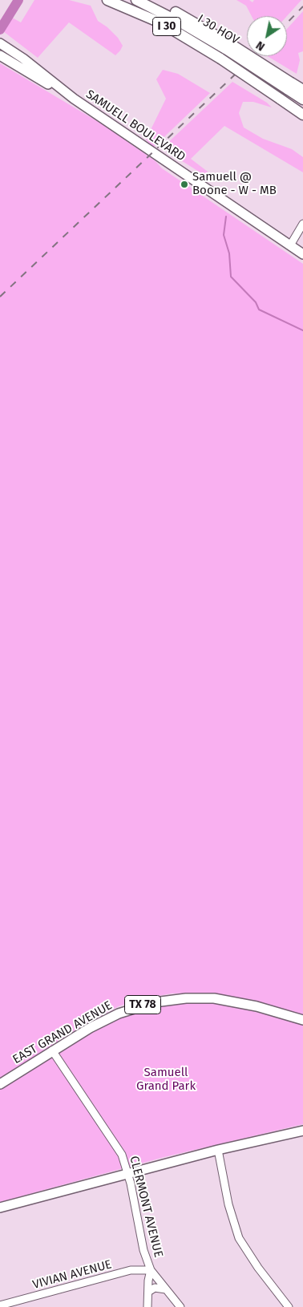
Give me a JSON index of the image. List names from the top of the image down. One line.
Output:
{"streets":{"highway":["I 30","I 30 HOV"],"main road":["SAMUELL BOULEVARD","TX 78","EAST GRAND AVENUE"],"street":["CLERMONT AVENUE","VIVIAN AVENUE"]},"crossings":[["I 30","I 30 HOV"],["EAST GRAND AVENUE","CLERMONT AVENUE"],["CLERMONT AVENUE","VIVIAN AVENUE"]],"parks":["Samuell Grand Park"],"places":["Samuell @ Boone - W - MB"],"north":"bottom left"}
